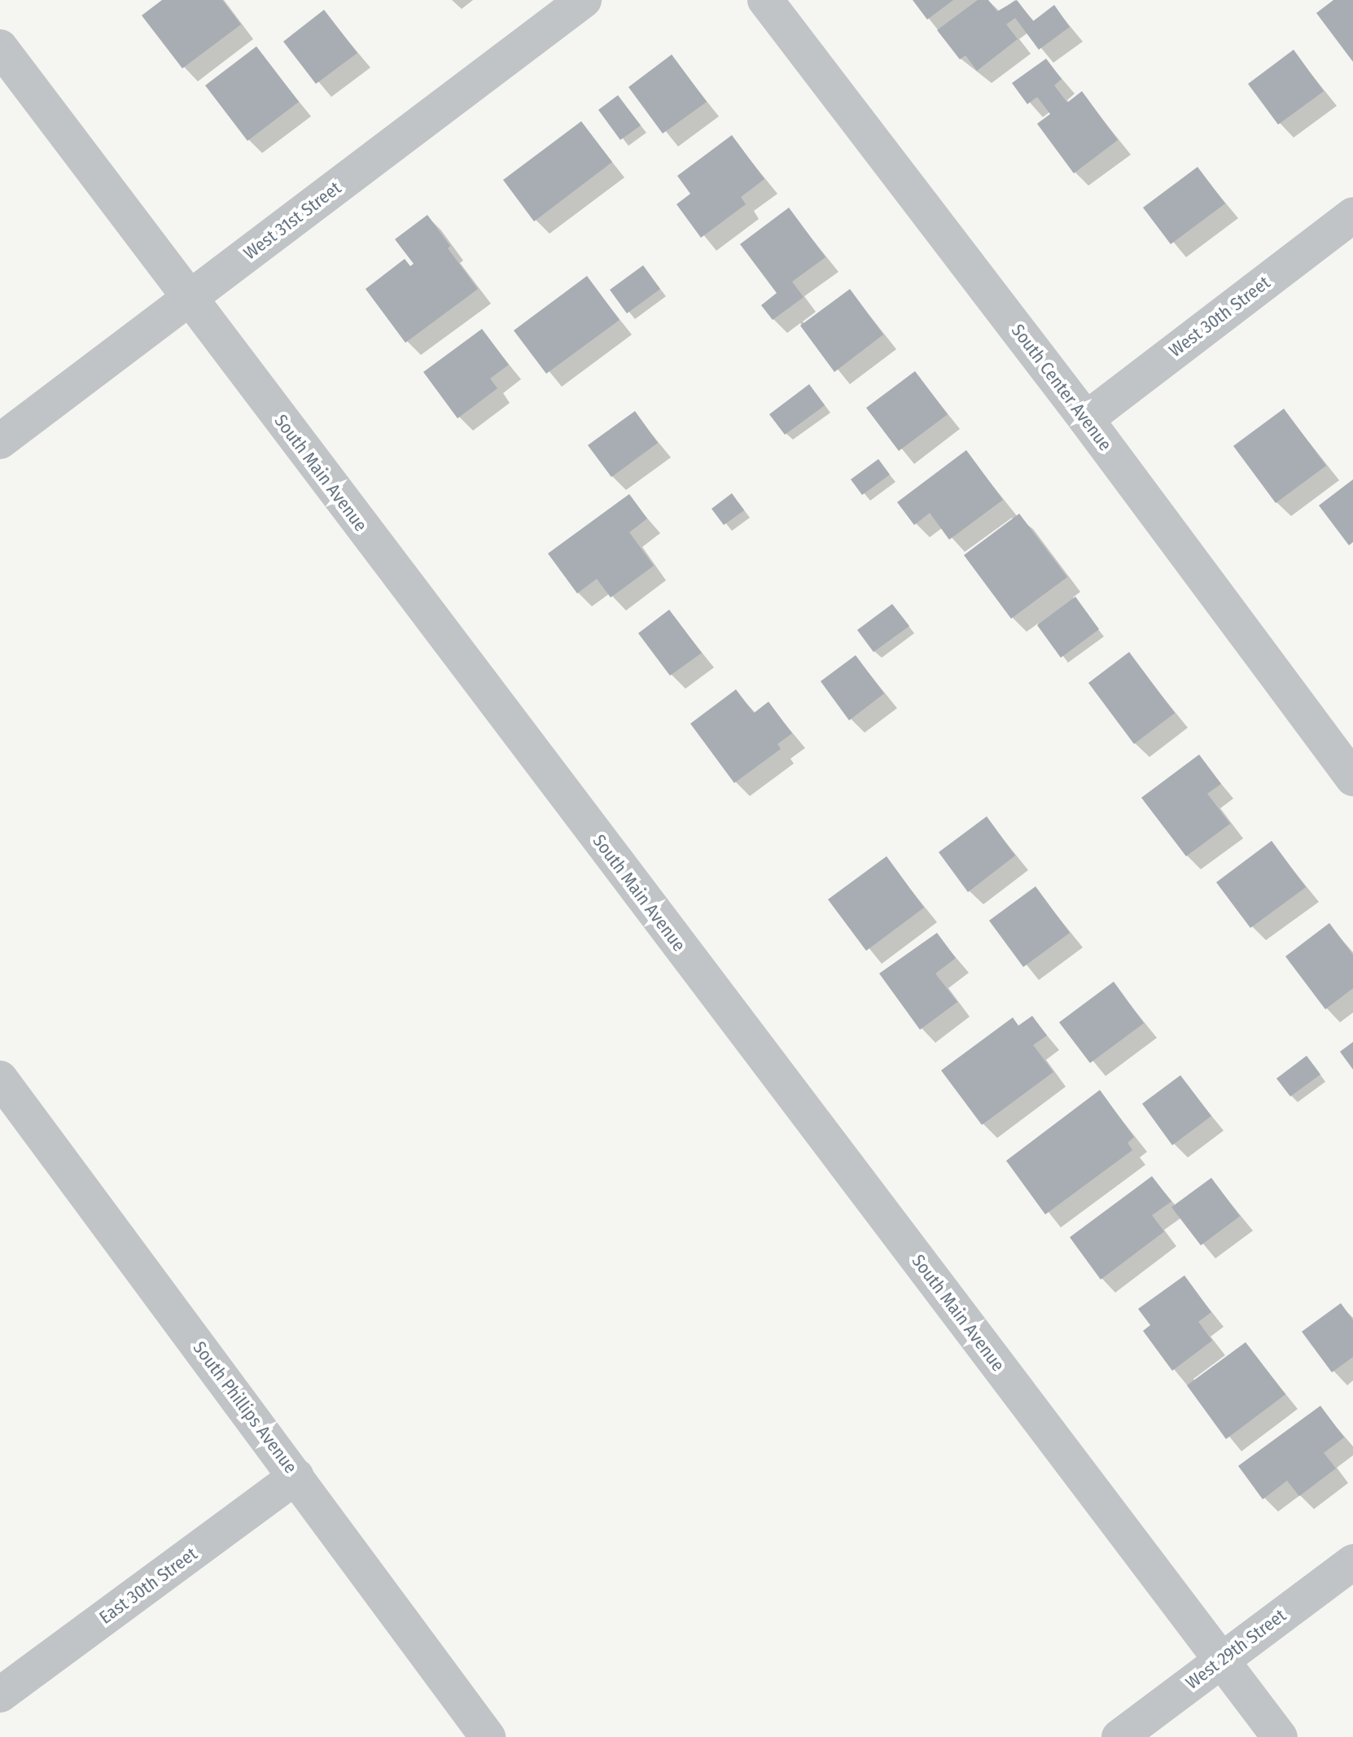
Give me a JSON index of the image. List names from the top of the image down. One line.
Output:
{"streets":{"street":["West 31st Street","West 30th Street","South Center Avenue","South Main Avenue","South Phillips Avenue","East 30th Street","West 29th Street"]},"crossings":[["West 31st Street","South Main Avenue"],["West 30th Street","South Center Avenue"],["South Main Avenue","West 29th Street"],["South Phillips Avenue","East 30th Street"]]}
